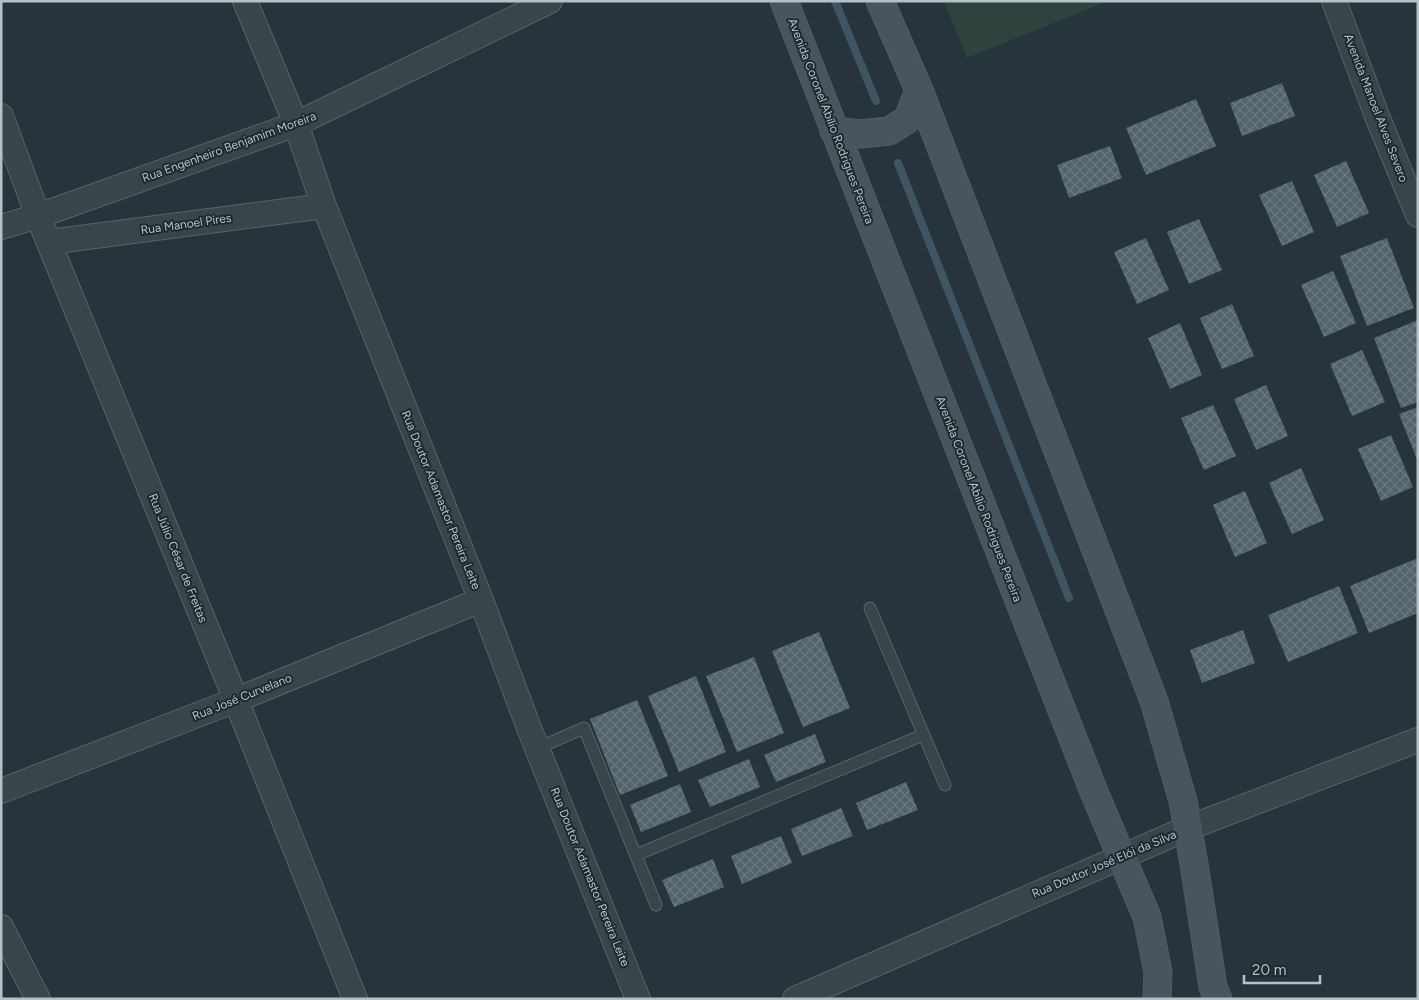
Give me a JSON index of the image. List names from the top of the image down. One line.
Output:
{"streets":{"street":["Avenida Manoel Alves Severo","Avenida Coronel Abílio Rodrigues Pereira","Rua Engenheiro Benjamim Moreira","Rua Manoel Pires","Rua Doutor Adamastor Pereira Leite","Rua Júlio César de Freitas","Rua José Curvelano","Rua Doutor José Elói da Silva"]},"crossings":[["Avenida Coronel Abílio Rodrigues Pereira","Rua Doutor José Elói da Silva"],["Rua Engenheiro Benjamim Moreira","Rua Doutor Adamastor Pereira Leite"],["Rua Engenheiro Benjamim Moreira","Rua Júlio César de Freitas"],["Rua Manoel Pires","Rua Doutor Adamastor Pereira Leite"],["Rua Manoel Pires","Rua Júlio César de Freitas"],["Rua Doutor Adamastor Pereira Leite","Rua José Curvelano"],["Rua Júlio César de Freitas","Rua José Curvelano"]],"scale_bar":"20 m"}
